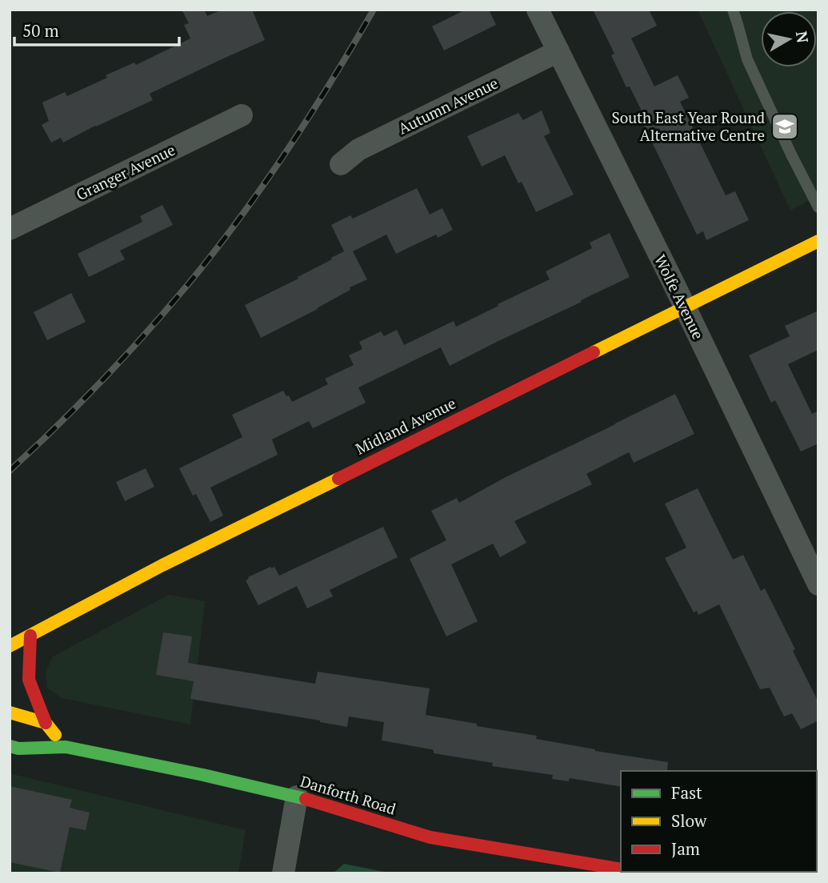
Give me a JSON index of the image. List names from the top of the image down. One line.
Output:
{"streets":{"main road":["Midland Avenue","Danforth Road"],"street":["Autumn Avenue","Granger Avenue","Wolfe Avenue"]},"crossings":[["Autumn Avenue","Wolfe Avenue"],["Wolfe Avenue","Midland Avenue"]],"places":{"school or university":["South East Year Round Alternative Centre"]},"legend":["Fast","Slow","Jam"],"scale_bar":"50 m","north":"right"}
